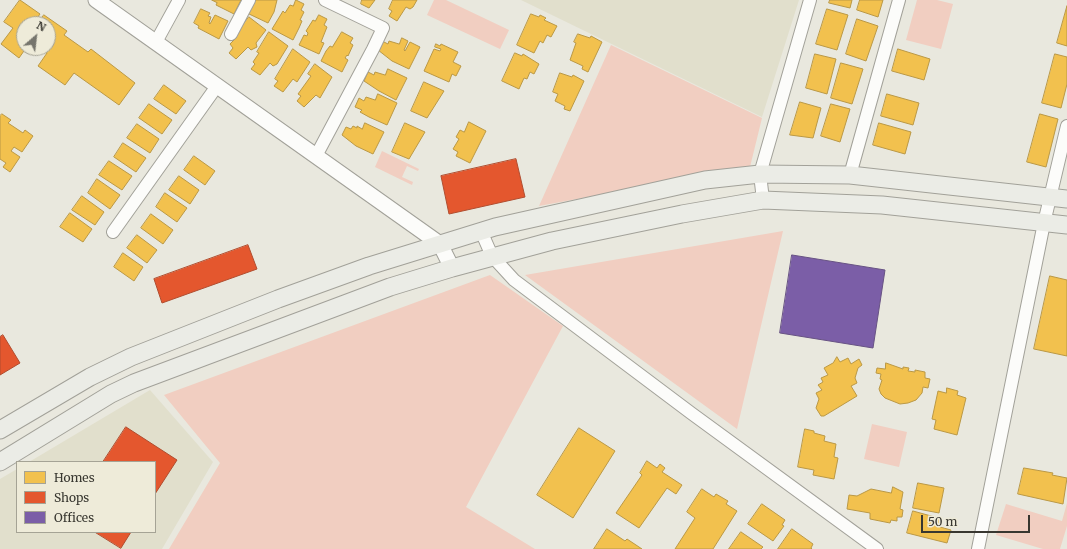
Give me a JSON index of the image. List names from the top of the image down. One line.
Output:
{"legend":["Homes","Shops","Offices"],"scale_bar":"50 m","north":"top right"}
